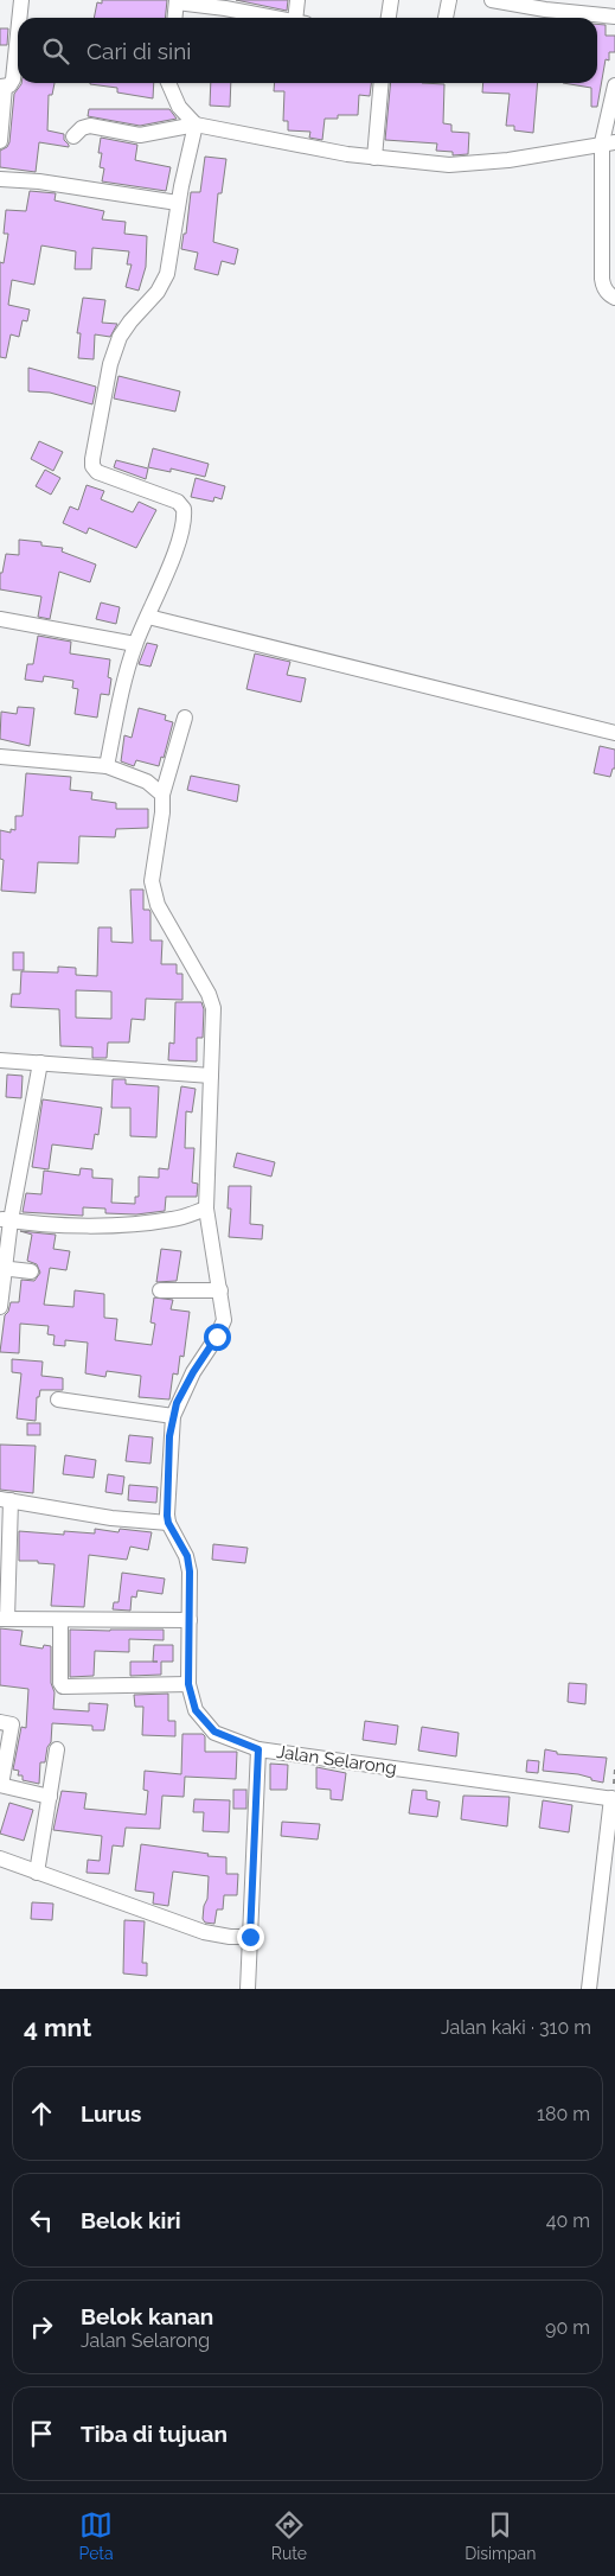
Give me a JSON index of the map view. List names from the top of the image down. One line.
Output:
{"streets":{"street":["Jalan Selarong"]},"page":{"search":"Cari di sini","heading":["4 mnt","Jalan kaki · 310 m"],"list":[["Lurus","180 m"],["Belok kiri","40 m"],["Belok kanan","Jalan Selarong","90 m"],"Tiba di tujuan"],"nav":["Peta","Rute","Disimpan"]}}
